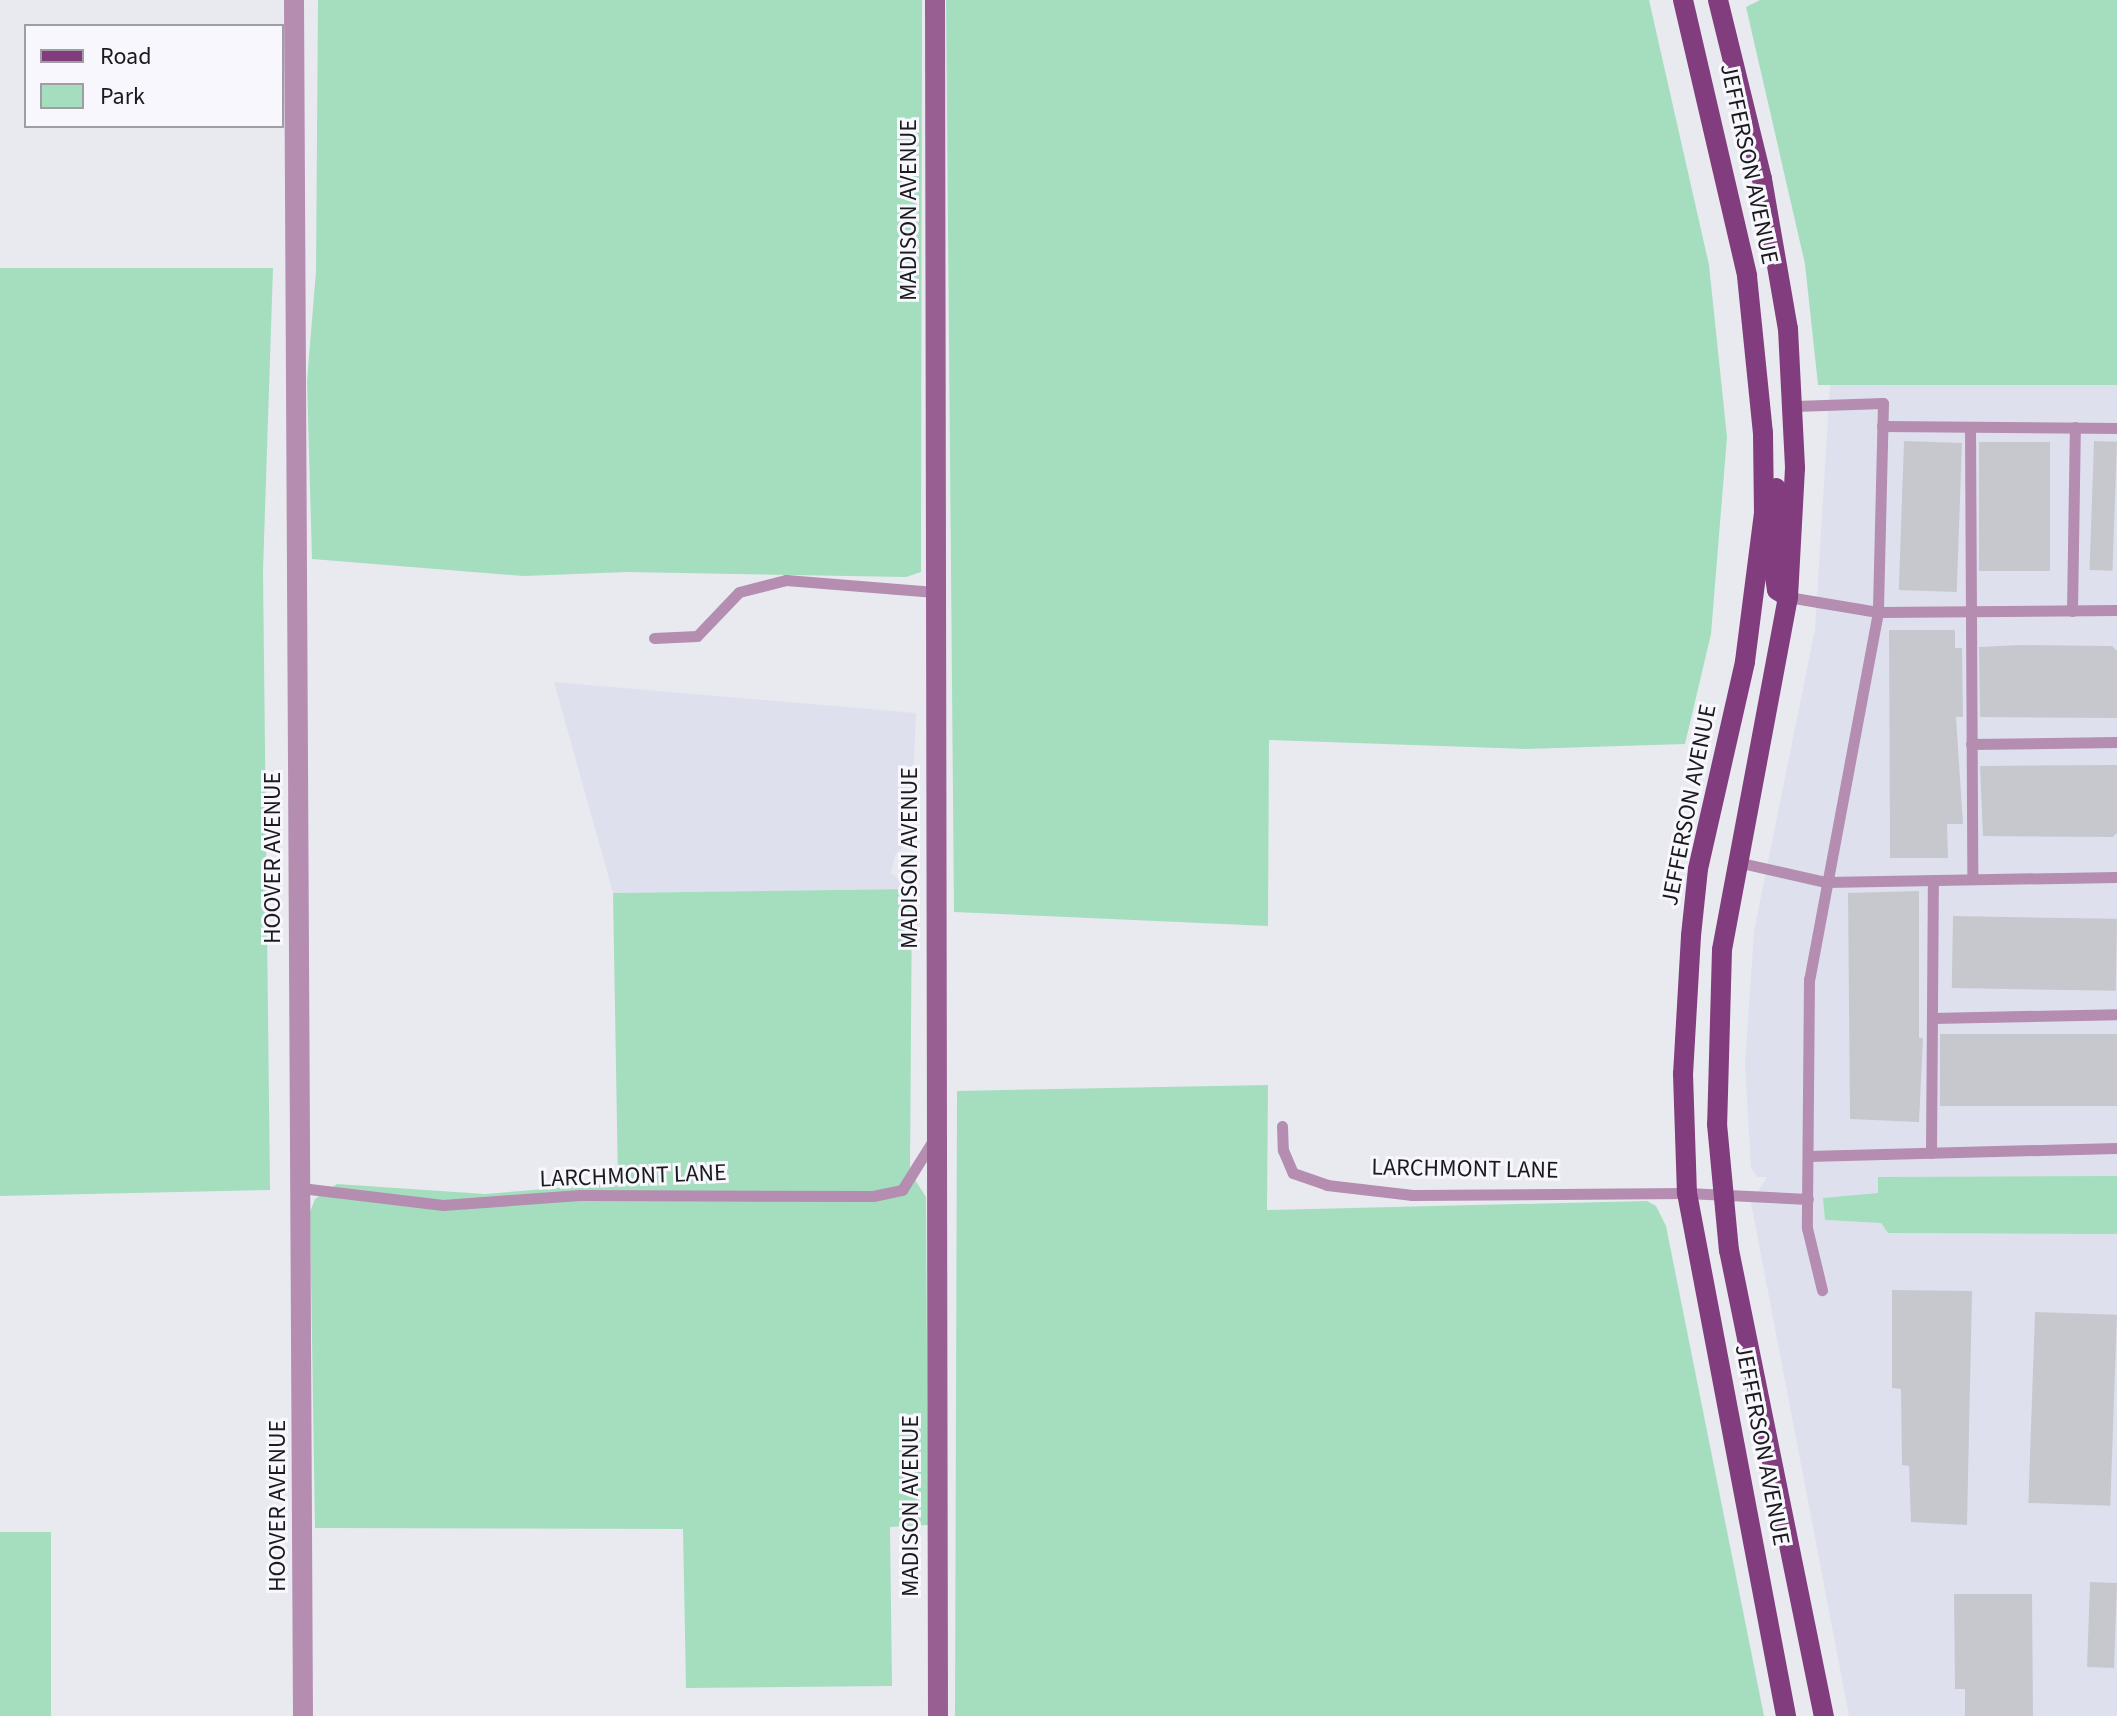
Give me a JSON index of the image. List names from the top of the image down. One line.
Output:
{"streets":{"main road":["JEFFERSON AVENUE"],"street":["MADISON AVENUE","HOOVER AVENUE"],"lane":["LARCHMONT LANE"]},"crossings":[["JEFFERSON AVENUE","LARCHMONT LANE"],["MADISON AVENUE","LARCHMONT LANE"],["HOOVER AVENUE","LARCHMONT LANE"]],"legend":["Road","Park"]}
